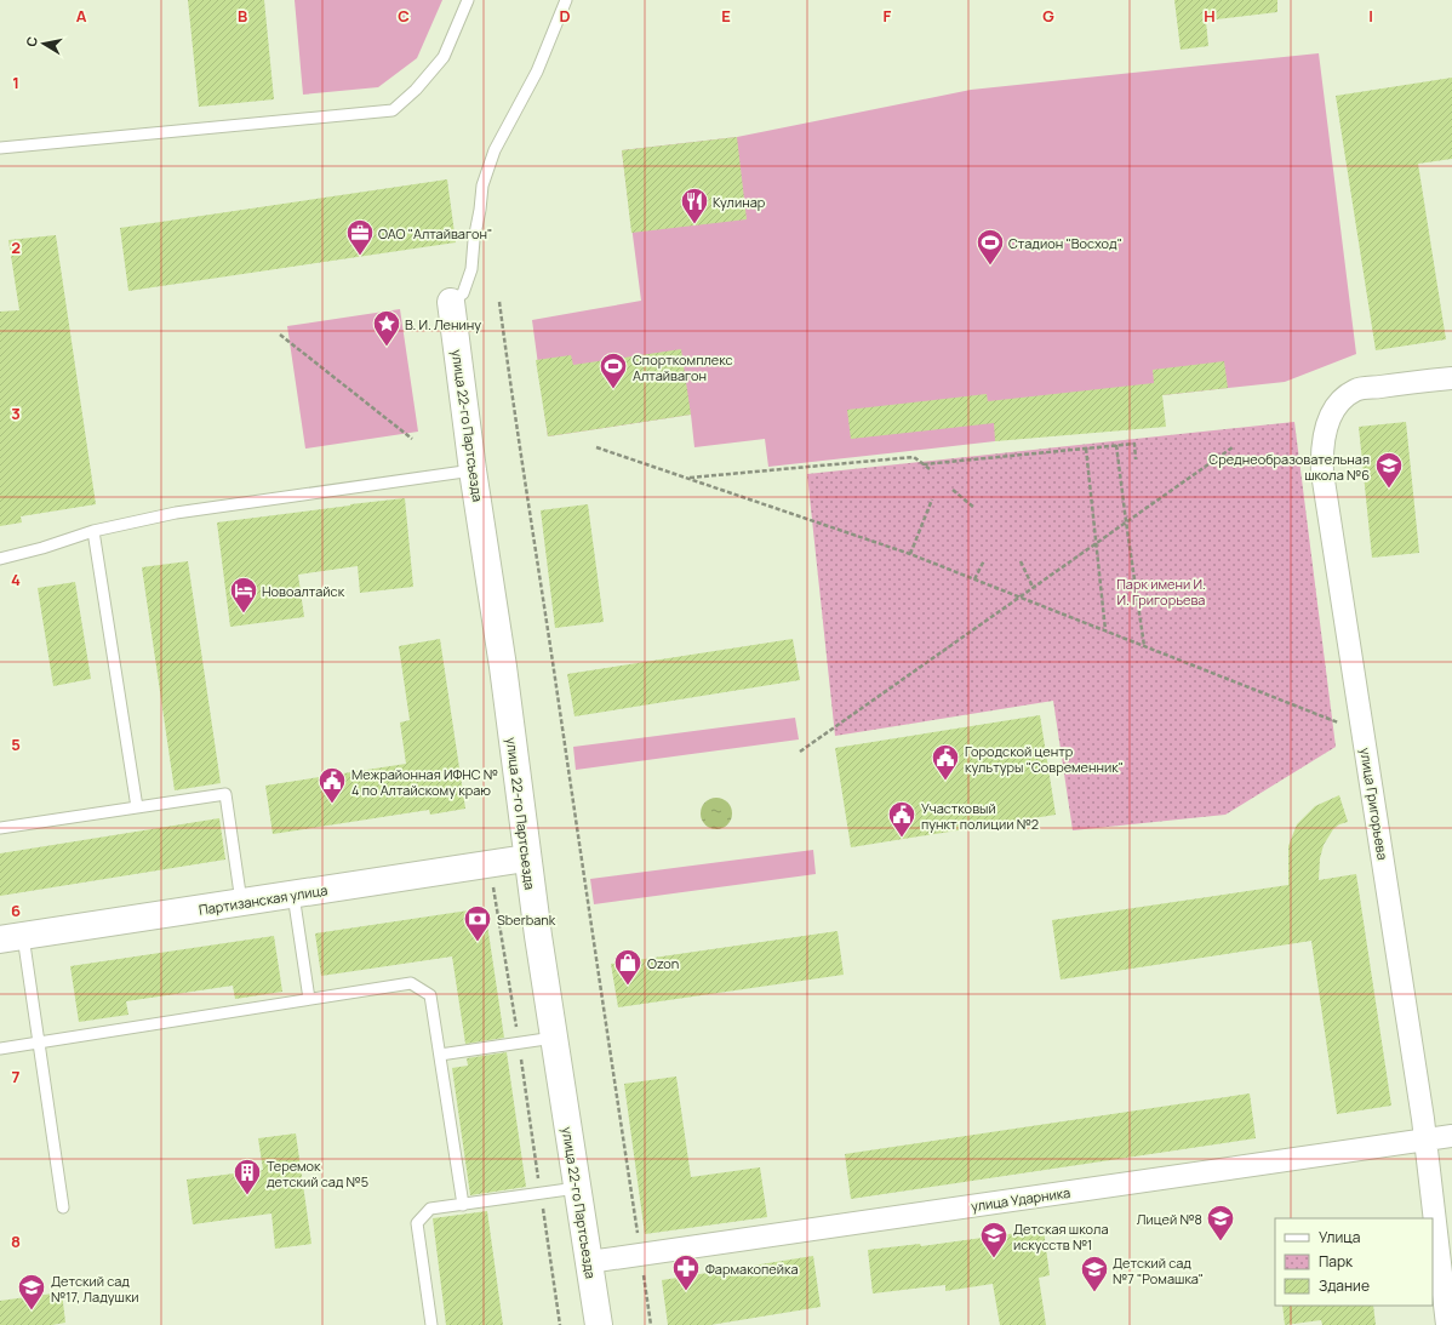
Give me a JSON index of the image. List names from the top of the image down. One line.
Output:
{"streets":{"street":["улица 22-го Партсъезда","улица Григорьева","Партизанская улица","улица Ударника"]},"crossings":[["улица 22-го Партсъезда","Партизанская улица"],["улица 22-го Партсъезда","улица Ударника"],["улица Григорьева","улица Ударника"]],"parks":["Парк имени И. И. Григорьева"],"places":{"restaurant":["Кулинар"],"office":["ОАО \"Алтайвагон\""],"sports":["Стадион \"Восход\"","Спорткомплекс Алтайвагон"],"place":["В. И. Ленину"],"school or university":["Среднеобразовательная школа №6","Лицей №8","Детская школа искусств №1","Детский сад №7 \"Ромашка\"","Детский сад №17, Ладушки"],"hotel":["Новоалтайск"],"public building":["Городской центр культуры \"Современник\"","Межрайонная ИФНС № 4 по Алтайскому краю","Участковый пункт полиции №2"],"bank":["Sberbank"],"shop":["Ozon"],"building":["Теремок детский сад №5"],"pharmacy":["Фармакопейка"]},"legend":["Улица","Парк","Здание"],"north":"left","grid":{"columns":["A","B","C","D","E","F","G","H","I"],"rows":["1","2","3","4","5","6","7","8"]}}
